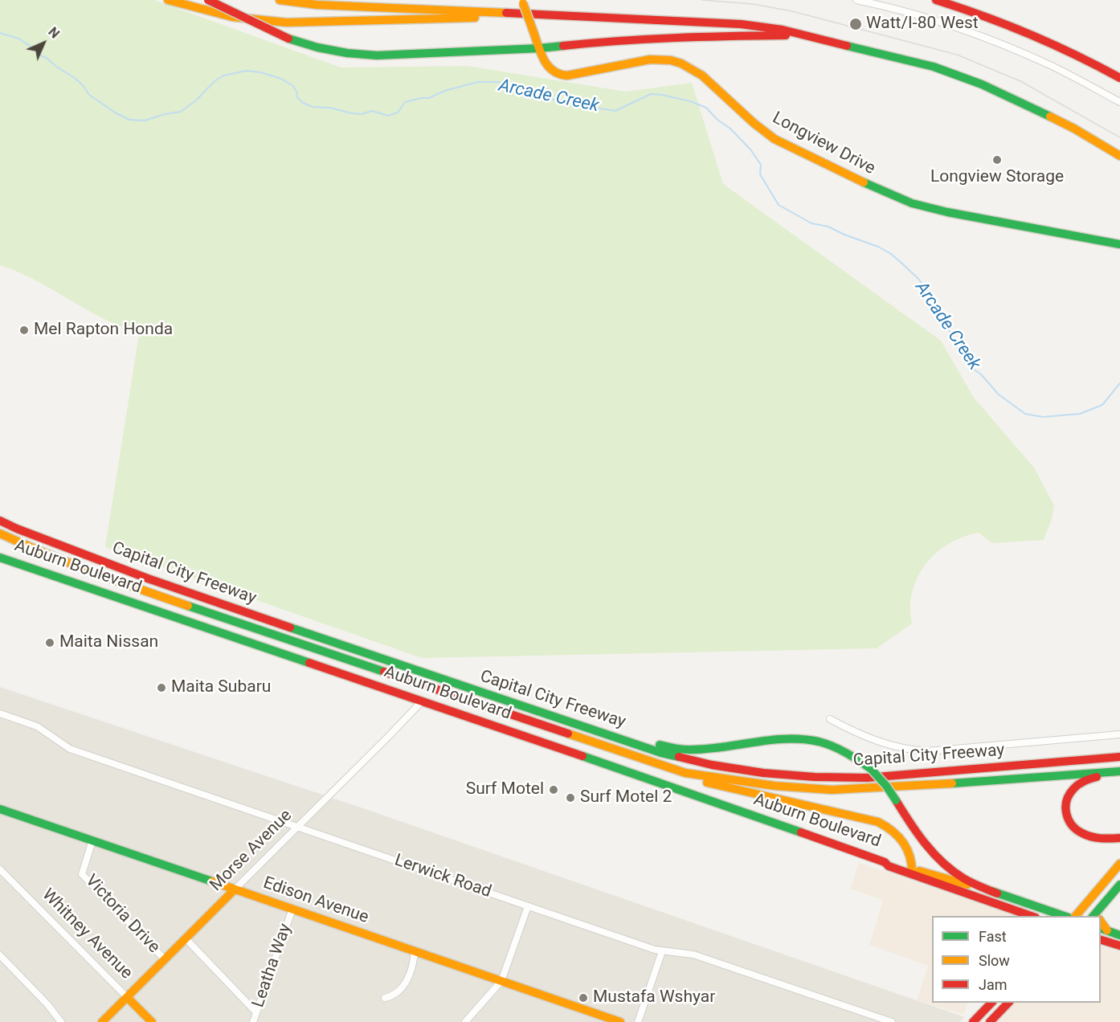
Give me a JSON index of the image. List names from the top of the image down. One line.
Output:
{"streets":{"main road":["Longview Drive","Auburn Boulevard","Capital City Freeway","Morse Avenue","Edison Avenue","Whitney Avenue"],"street":["Lerwick Road","Victoria Drive","Leatha Way"]},"crossings":[["Auburn Boulevard","Morse Avenue"],["Morse Avenue","Lerwick Road"],["Morse Avenue","Edison Avenue"],["Morse Avenue","Victoria Drive"],["Morse Avenue","Whitney Avenue"],["Edison Avenue","Victoria Drive"],["Edison Avenue","Leatha Way"]],"water":["Arcade Creek"],"places":["Watt/I-80 West","Longview Storage","Mel Rapton Honda","Maita Nissan","Maita Subaru","Surf Motel","Surf Motel 2","Mustafa Wshyar"],"legend":["Fast","Slow","Jam"],"north":"top right"}
